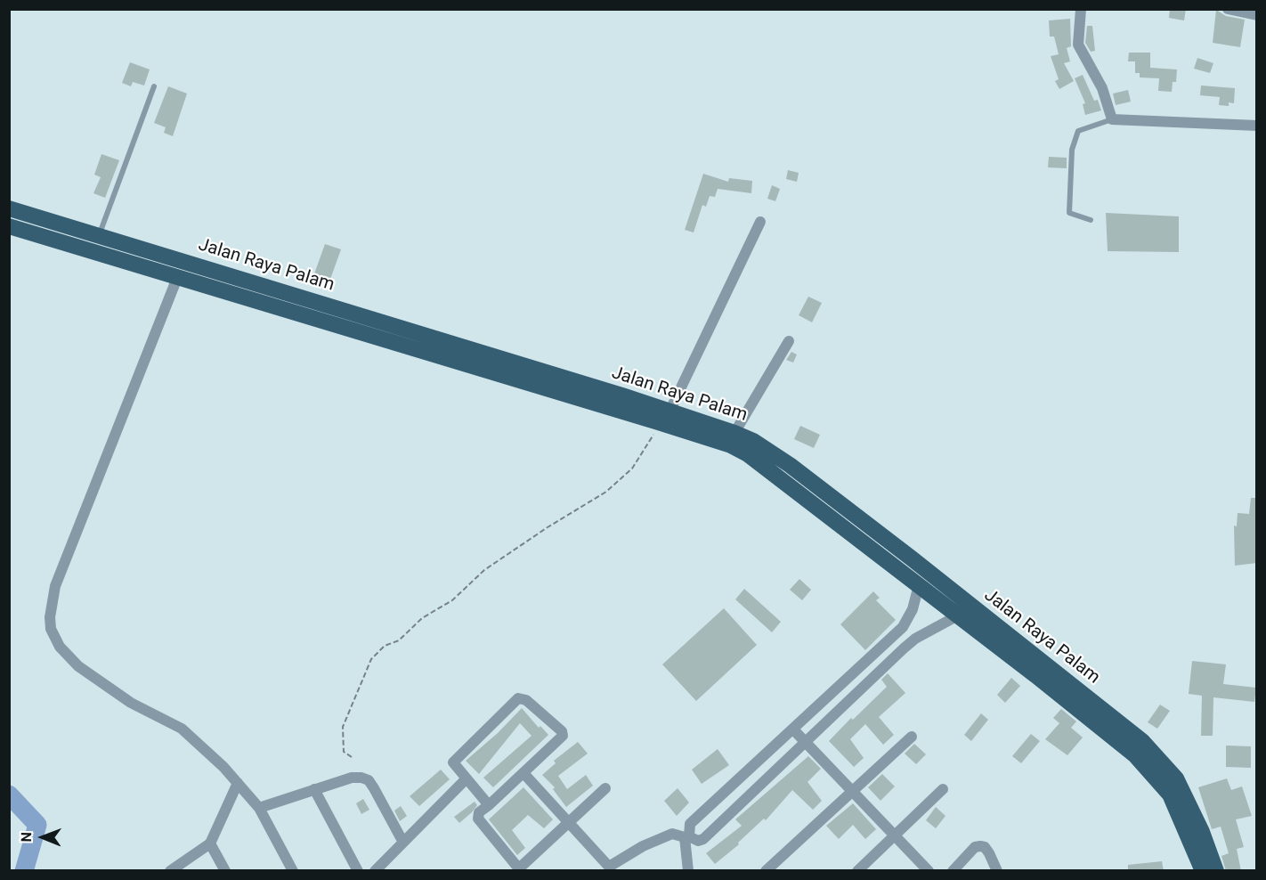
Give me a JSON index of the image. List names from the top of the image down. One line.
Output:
{"streets":{"main road":["Jalan Raya Palam"]},"north":"left"}
